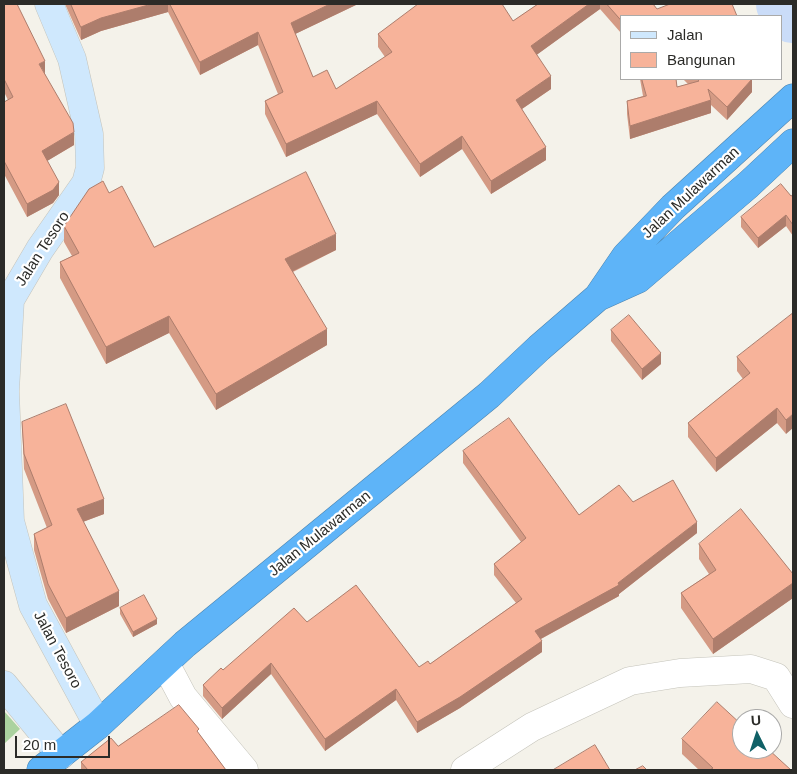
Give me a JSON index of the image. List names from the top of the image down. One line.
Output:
{"streets":{"highway":["Jalan Mulawarman"],"street":["Jalan Tesoro"]},"crossings":[["Jalan Mulawarman","Jalan Tesoro"]],"legend":["Jalan","Bangunan"],"scale_bar":"20 m","north":"top"}
